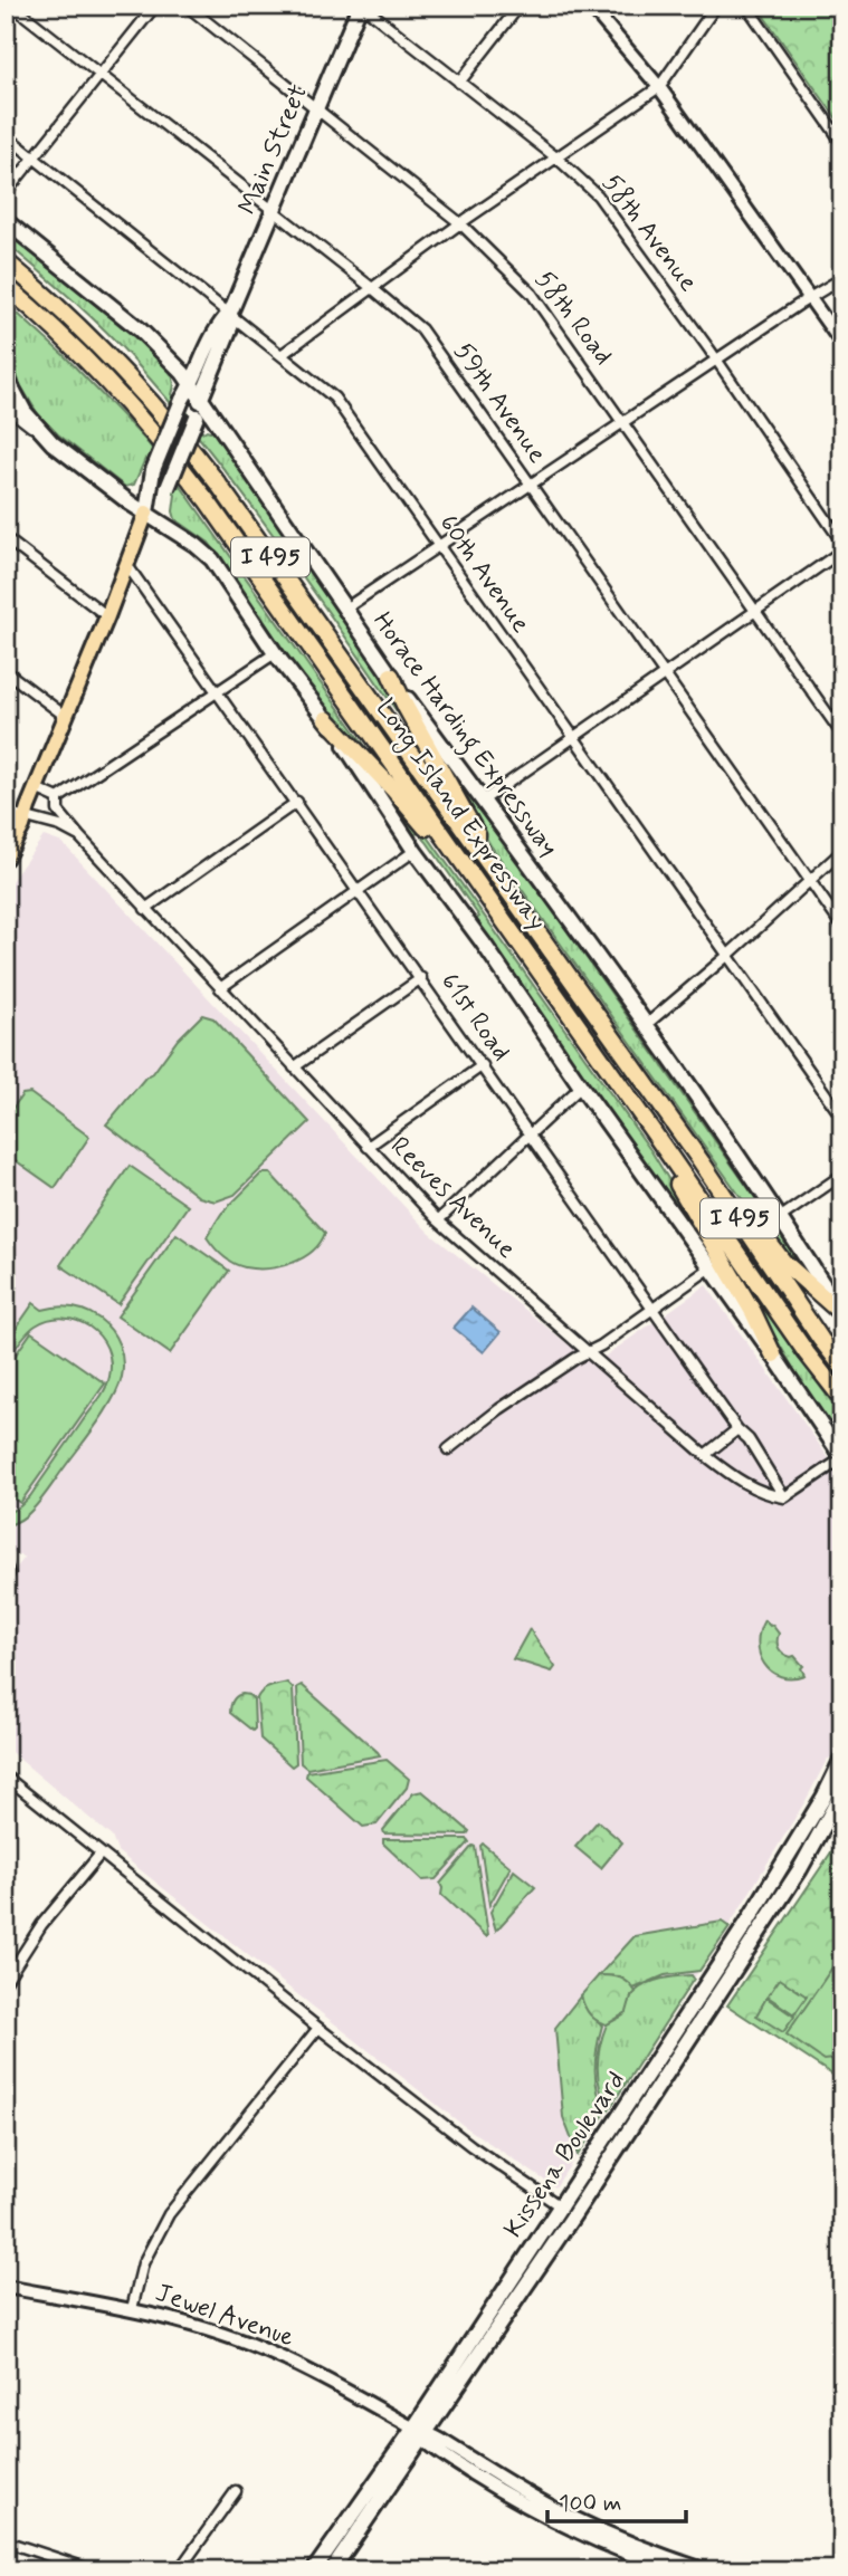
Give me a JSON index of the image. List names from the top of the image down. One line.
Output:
{"streets":{"highway":["I 495","Long Island Expressway"],"main road":["Main Street","Horace Harding Expressway","Kissena Boulevard"],"street":["58th Avenue","58th Road","59th Avenue","60th Avenue","61st Road","Reeves Avenue","Jewel Avenue"]},"crossings":[["Main Street","58th Avenue"],["Main Street","58th Road"],["Main Street","59th Avenue"],["Main Street","60th Avenue"],["Main Street","Horace Harding Expressway"],["Main Street","61st Road"],["Main Street","Reeves Avenue"],["61st Road","Reeves Avenue"],["Kissena Boulevard","Jewel Avenue"]],"scale_bar":"100 m"}
